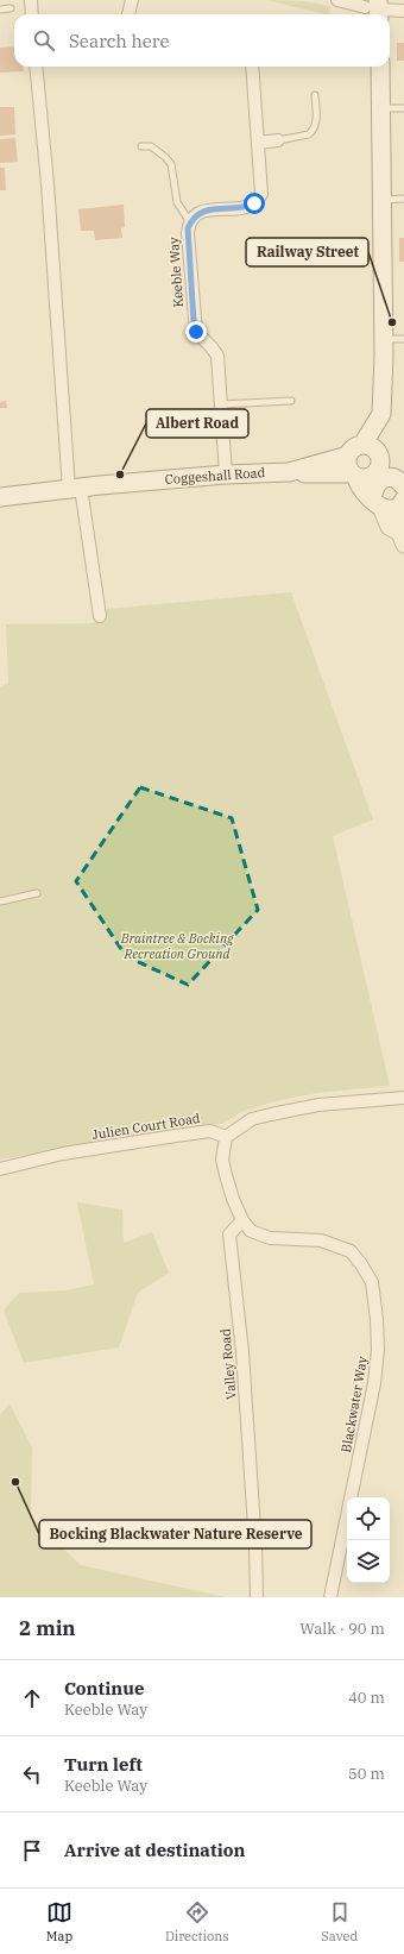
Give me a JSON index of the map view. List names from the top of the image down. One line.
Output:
{"streets":{"main road":["Coggeshall Road"],"street":["Keeble Way","Julien Court Road","Valley Road","Blackwater Way"]},"crossings":[["Keeble Way","Coggeshall Road"],["Valley Road","Blackwater Way"]],"parks":["Braintree & Bocking Recreation Ground"],"places":["Railway Street","Albert Road","Bocking Blackwater Nature Reserve"],"page":{"search":"Search here","heading":["2 min","Walk · 90 m"],"list":[["Continue","Keeble Way","40 m"],["Turn left","Keeble Way","50 m"],"Arrive at destination"],"nav":["Map","Directions","Saved"]}}
